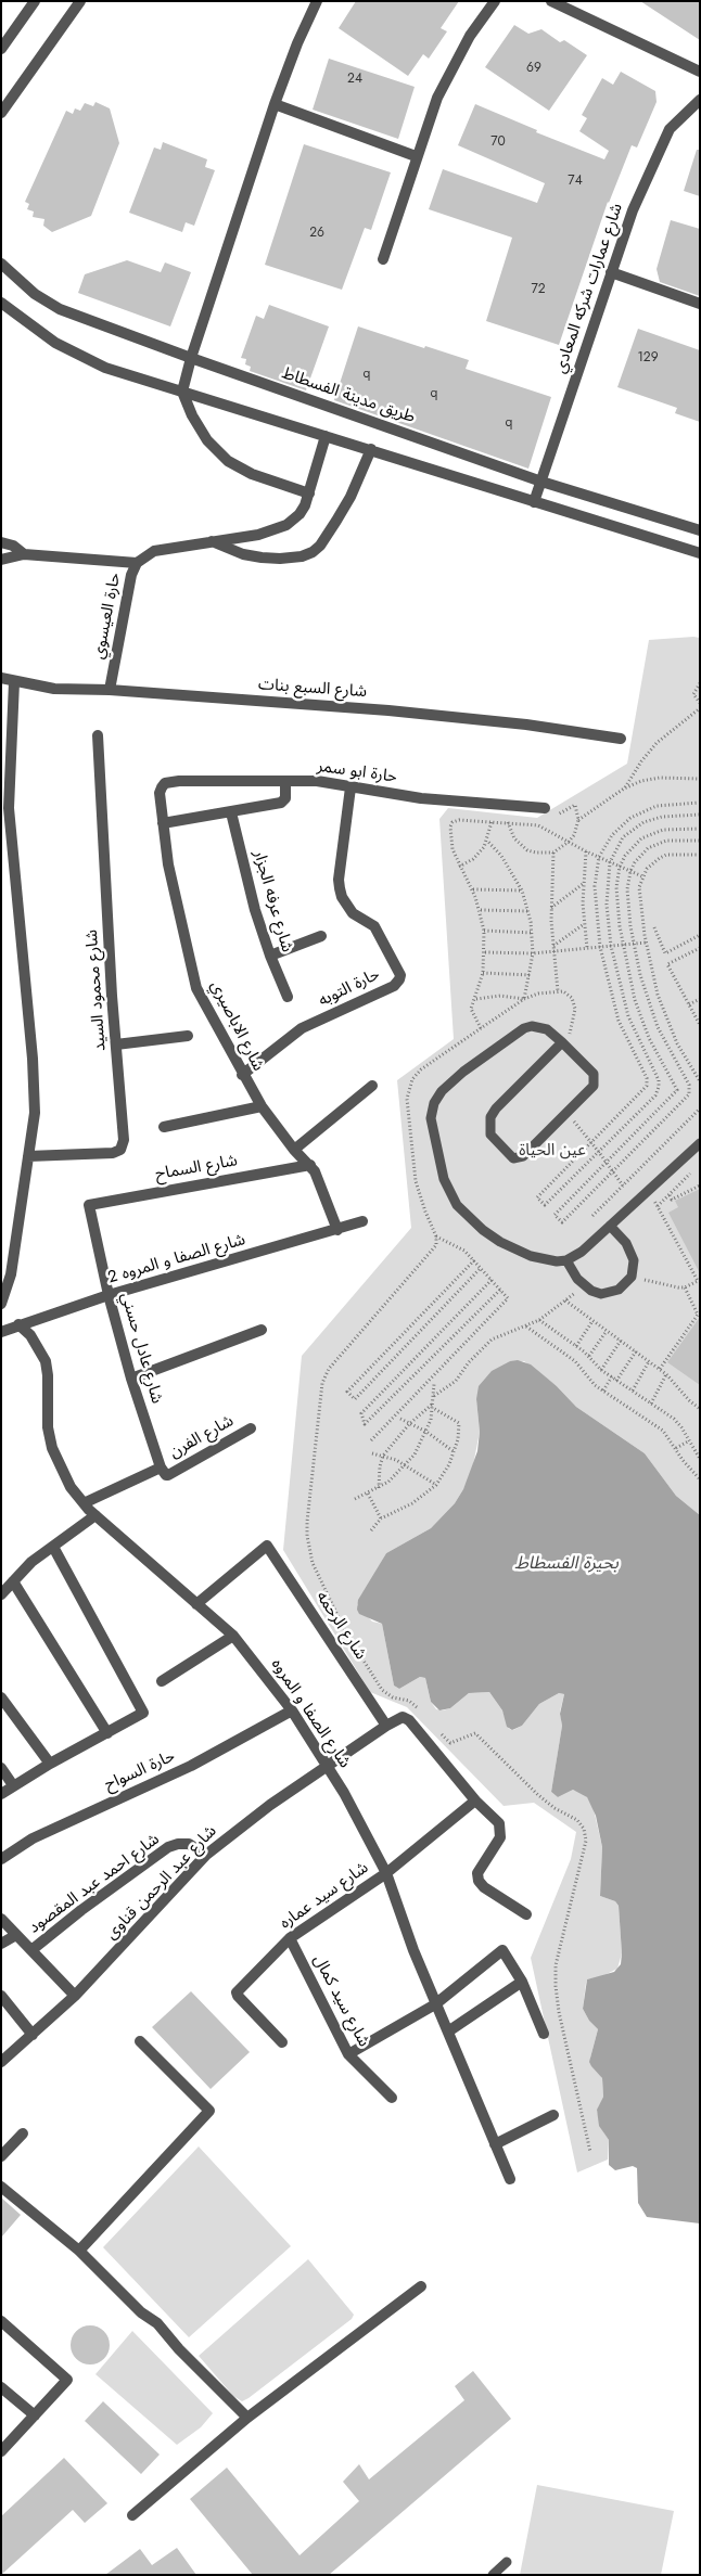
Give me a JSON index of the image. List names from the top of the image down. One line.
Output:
{"streets":{"street":["شارع عمارات شركه المعادي","طريق مدينة الفسطاط","حارة العيسوي","شارع السبع بنات","حارة ابو سمر","شارع عرفه الجزار","حارة التوبه","شارع محمود السيد","شارع الاباصيري","شارع السماح","شارع الصفا و المروه 2","شارع عادل حسني","شارع الفرن","شارع الرحمه","شارع الصفا و المروه","حارة السواح","شارع عبد الرحمن قناوى","شارع احمد عبد المقصود","شارع سيد عماره","شارع سيد كمال"]},"crossings":[["شارع عمارات شركه المعادي","طريق مدينة الفسطاط"],["حارة العيسوي","شارع السبع بنات"],["حارة ابو سمر","حارة التوبه"],["حارة ابو سمر","شارع الاباصيري"],["حارة التوبه","شارع الاباصيري"],["شارع الاباصيري","شارع السماح"],["شارع الاباصيري","شارع الصفا و المروه 2"],["شارع السماح","شارع عادل حسني"],["شارع الصفا و المروه 2","شارع عادل حسني"],["شارع الصفا و المروه 2","شارع الصفا و المروه"],["شارع عادل حسني","شارع الفرن"],["شارع الفرن","شارع الصفا و المروه"],["شارع الرحمه","شارع الصفا و المروه"],["شارع الرحمه","شارع عبد الرحمن قناوى"],["شارع الصفا و المروه","حارة السواح"],["شارع الصفا و المروه","شارع عبد الرحمن قناوى"],["شارع الصفا و المروه","شارع سيد عماره"],["شارع عبد الرحمن قناوى","شارع احمد عبد المقصود"],["شارع عبد الرحمن قناوى","شارع سيد عماره"],["شارع سيد عماره","شارع سيد كمال"]],"water":["بحيرة الفسطاط"],"parks":["عين الحياة"],"house_numbers":["69","24","70","74","26","72","129","q","q","q"]}
